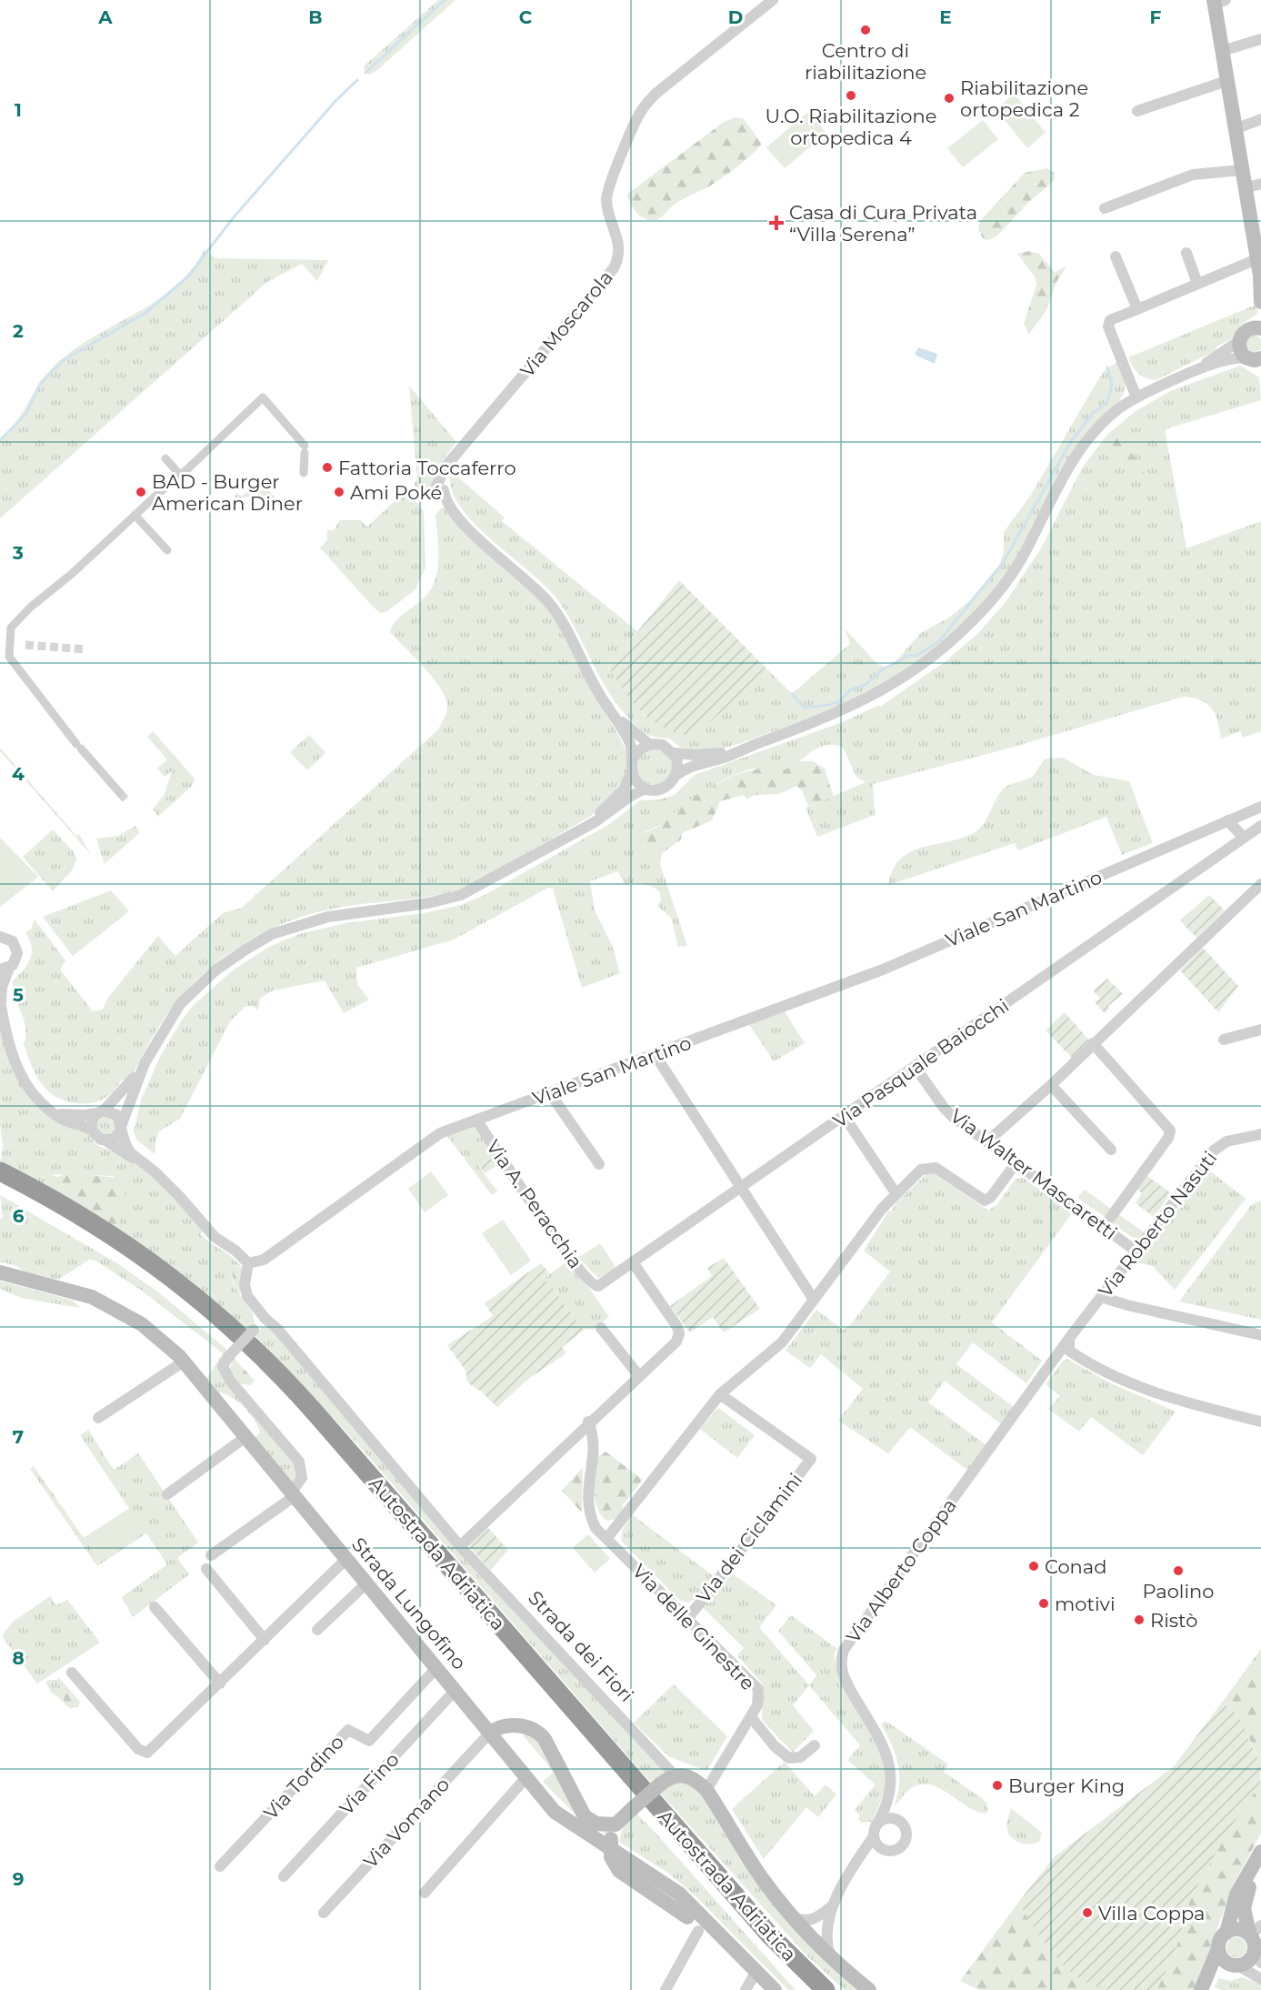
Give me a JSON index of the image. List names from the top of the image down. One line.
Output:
{"streets":{"highway":["Autostrada Adriatica"],"main road":["Strada Lungofino","Strada dei Fiori"],"street":["Via Moscarola","Viale San Martino","Via Pasquale Baiocchi","Via Walter Mascaretti","Via A. Peracchia","Via Roberto Nasuti","Via dei Ciclamini","Via Alberto Coppa","Via delle Ginestre","Via Tordino","Via Fino","Via Vomano"]},"crossings":[["Viale San Martino","Via A. Peracchia"],["Via Pasquale Baiocchi","Via Walter Mascaretti"],["Via Pasquale Baiocchi","Via A. Peracchia"],["Via Walter Mascaretti","Via Roberto Nasuti"],["Via Roberto Nasuti","Via Alberto Coppa"],["Via dei Ciclamini","Via delle Ginestre"],["Via Alberto Coppa","Strada dei Fiori"],["Strada Lungofino","Via Tordino"],["Strada Lungofino","Via Fino"],["Strada Lungofino","Via Vomano"],["Via delle Ginestre","Strada dei Fiori"]],"places":{"other":["Centro di riabilitazione","U.O. Riabilitazione ortopedica 4","Riabilitazione ortopedica 2","Fattoria Toccaferro","BAD - Burger American Diner","Ami Poké","Conad","Paolino","motivi","Ristò","Burger King","Villa Coppa"],"health":["Casa di Cura Privata “Villa Serena”"]},"grid":{"columns":["A","B","C","D","E","F"],"rows":["1","2","3","4","5","6","7","8","9"]}}
